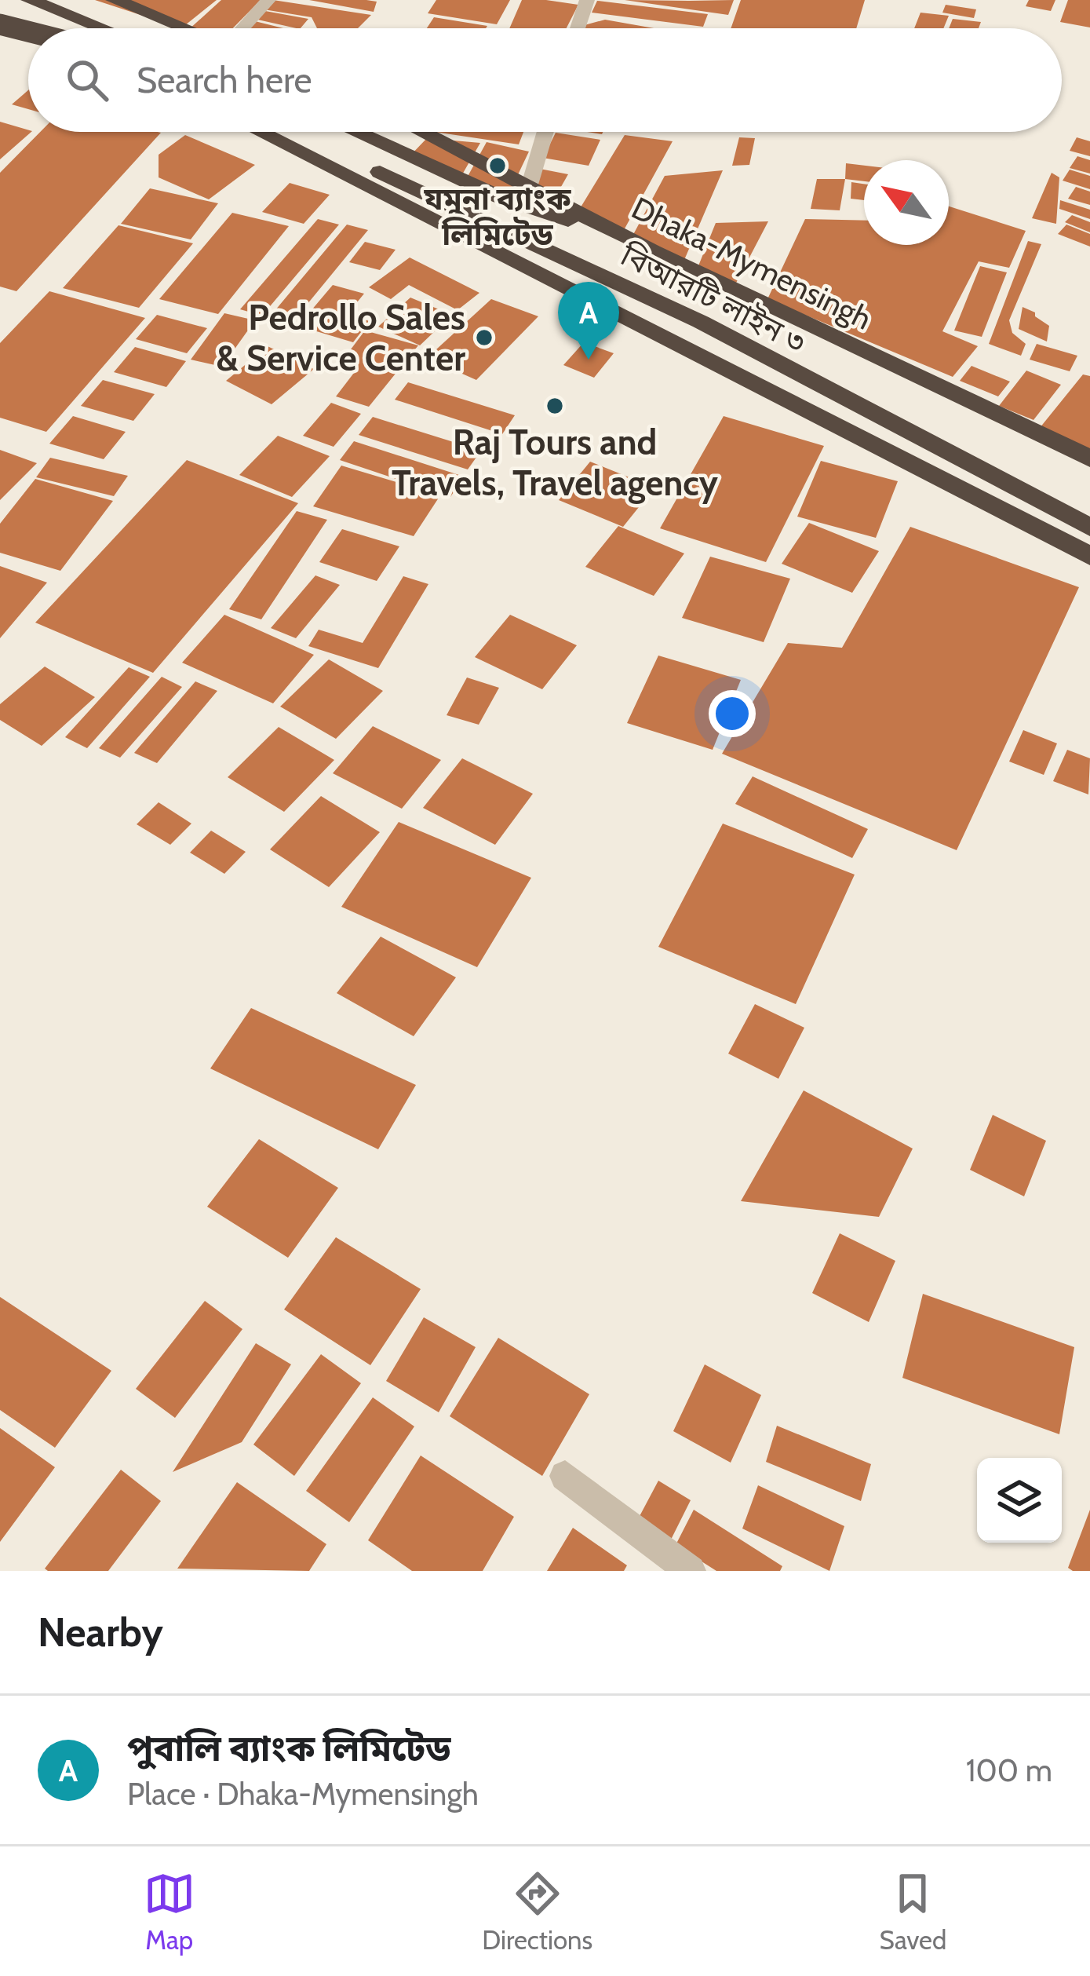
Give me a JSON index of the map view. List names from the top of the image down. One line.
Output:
{"streets":{"highway":["Dhaka-Mymensingh","বিআরটি লাইন ৩"]},"crossings":[["Dhaka-Mymensingh","বিআরটি লাইন ৩"]],"places":["যমুনা ব্যাংক লিমিটেড","Pedrollo Sales & Service Center","Raj Tours and Travels, Travel agency"],"north":"top left","page":{"search":"Search here","pins":"A","heading":"Nearby","list":[{"mark":"A","name":"পুবালি ব্যাংক লিমিটেড","note":"Place · Dhaka-Mymensingh","value":"100 m"}],"nav":["Map","Directions","Saved"]}}
